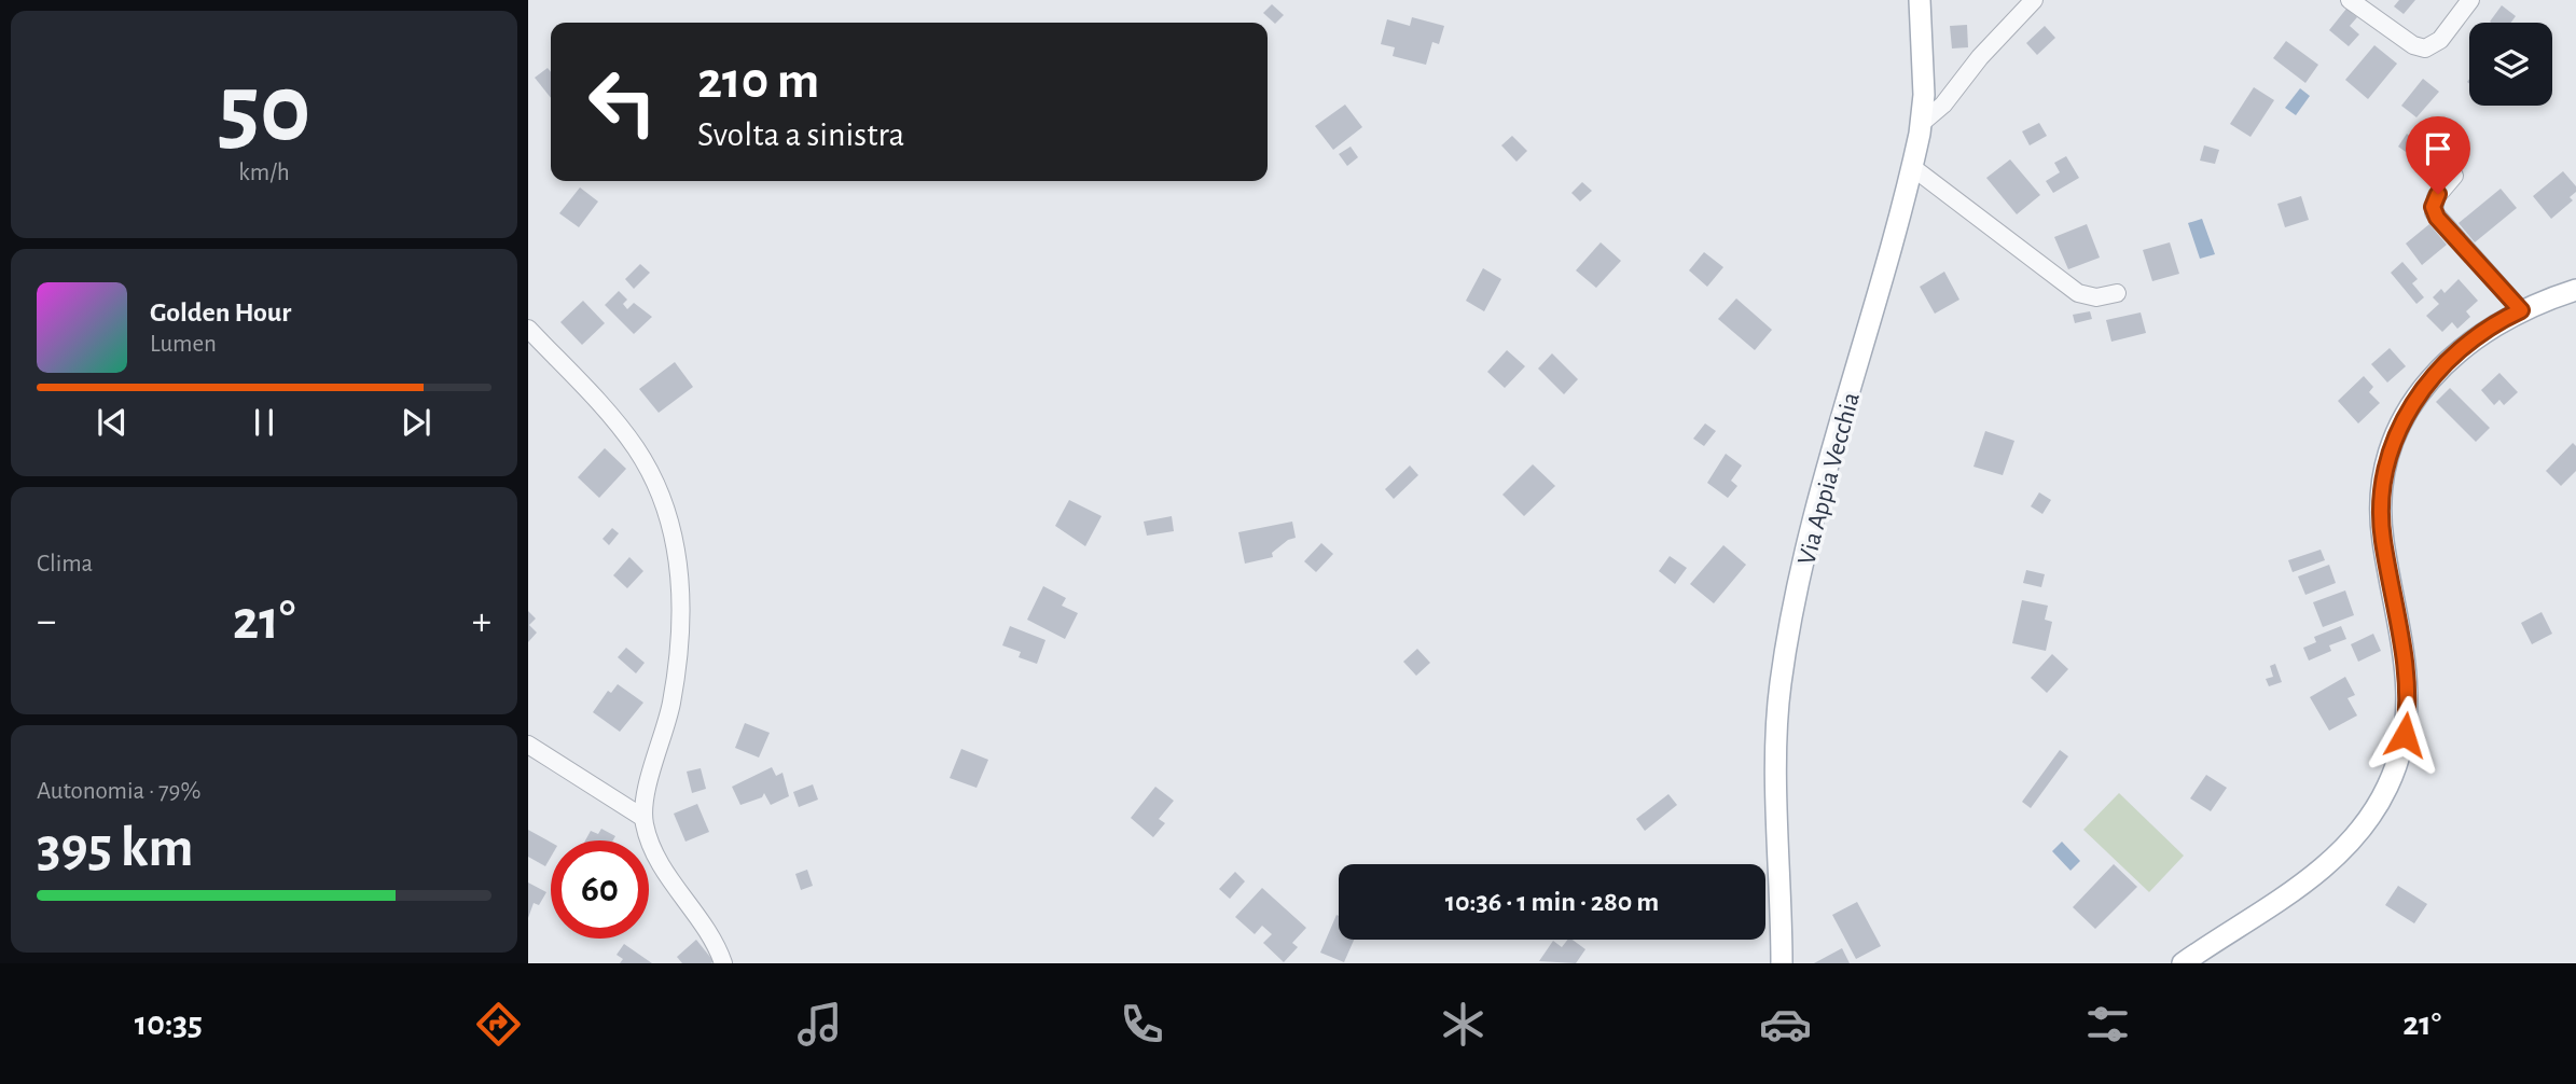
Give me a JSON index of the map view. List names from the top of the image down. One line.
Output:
{"streets":{"main road":["Via Appia Vecchia"]},"page":{"tile":[["50","km/h"],"Clima",["Autonomia · 79%","395 km"]],"turn":["210 m","Svolta a sinistra"],"song":["Golden Hour","Lumen"],"heat":["−","21°","+"],"limit":"60","trip":"10:36 · 1 min · 280 m","tabs":["10:35","21°"]}}
